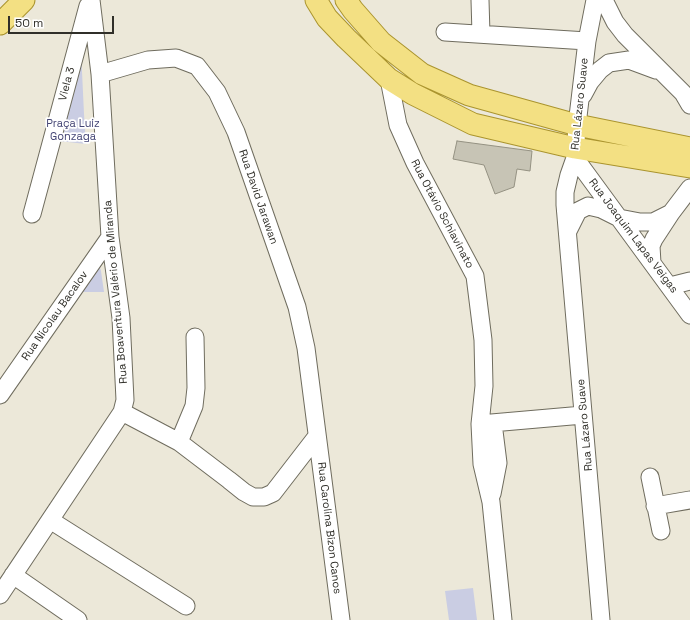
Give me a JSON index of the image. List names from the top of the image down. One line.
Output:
{"streets":{"street":["Viela 3","Rua Lázaro Suave","Rua David Jarawan","Rua Otávio Schiavinato","Rua Joaquim Lapas Veigas","Rua Boaventura Valério de Miranda","Rua Nicolau Bacalov","Rua Carolina Bizon Canos"]},"crossings":[["Viela 3","Rua Boaventura Valério de Miranda"],["Rua Lázaro Suave","Rua Joaquim Lapas Veigas"],["Rua David Jarawan","Rua Boaventura Valério de Miranda"],["Rua David Jarawan","Rua Carolina Bizon Canos"],["Rua Boaventura Valério de Miranda","Rua Nicolau Bacalov"]],"parks":["Praça Luiz Gonzaga"],"scale_bar":"50 m"}
